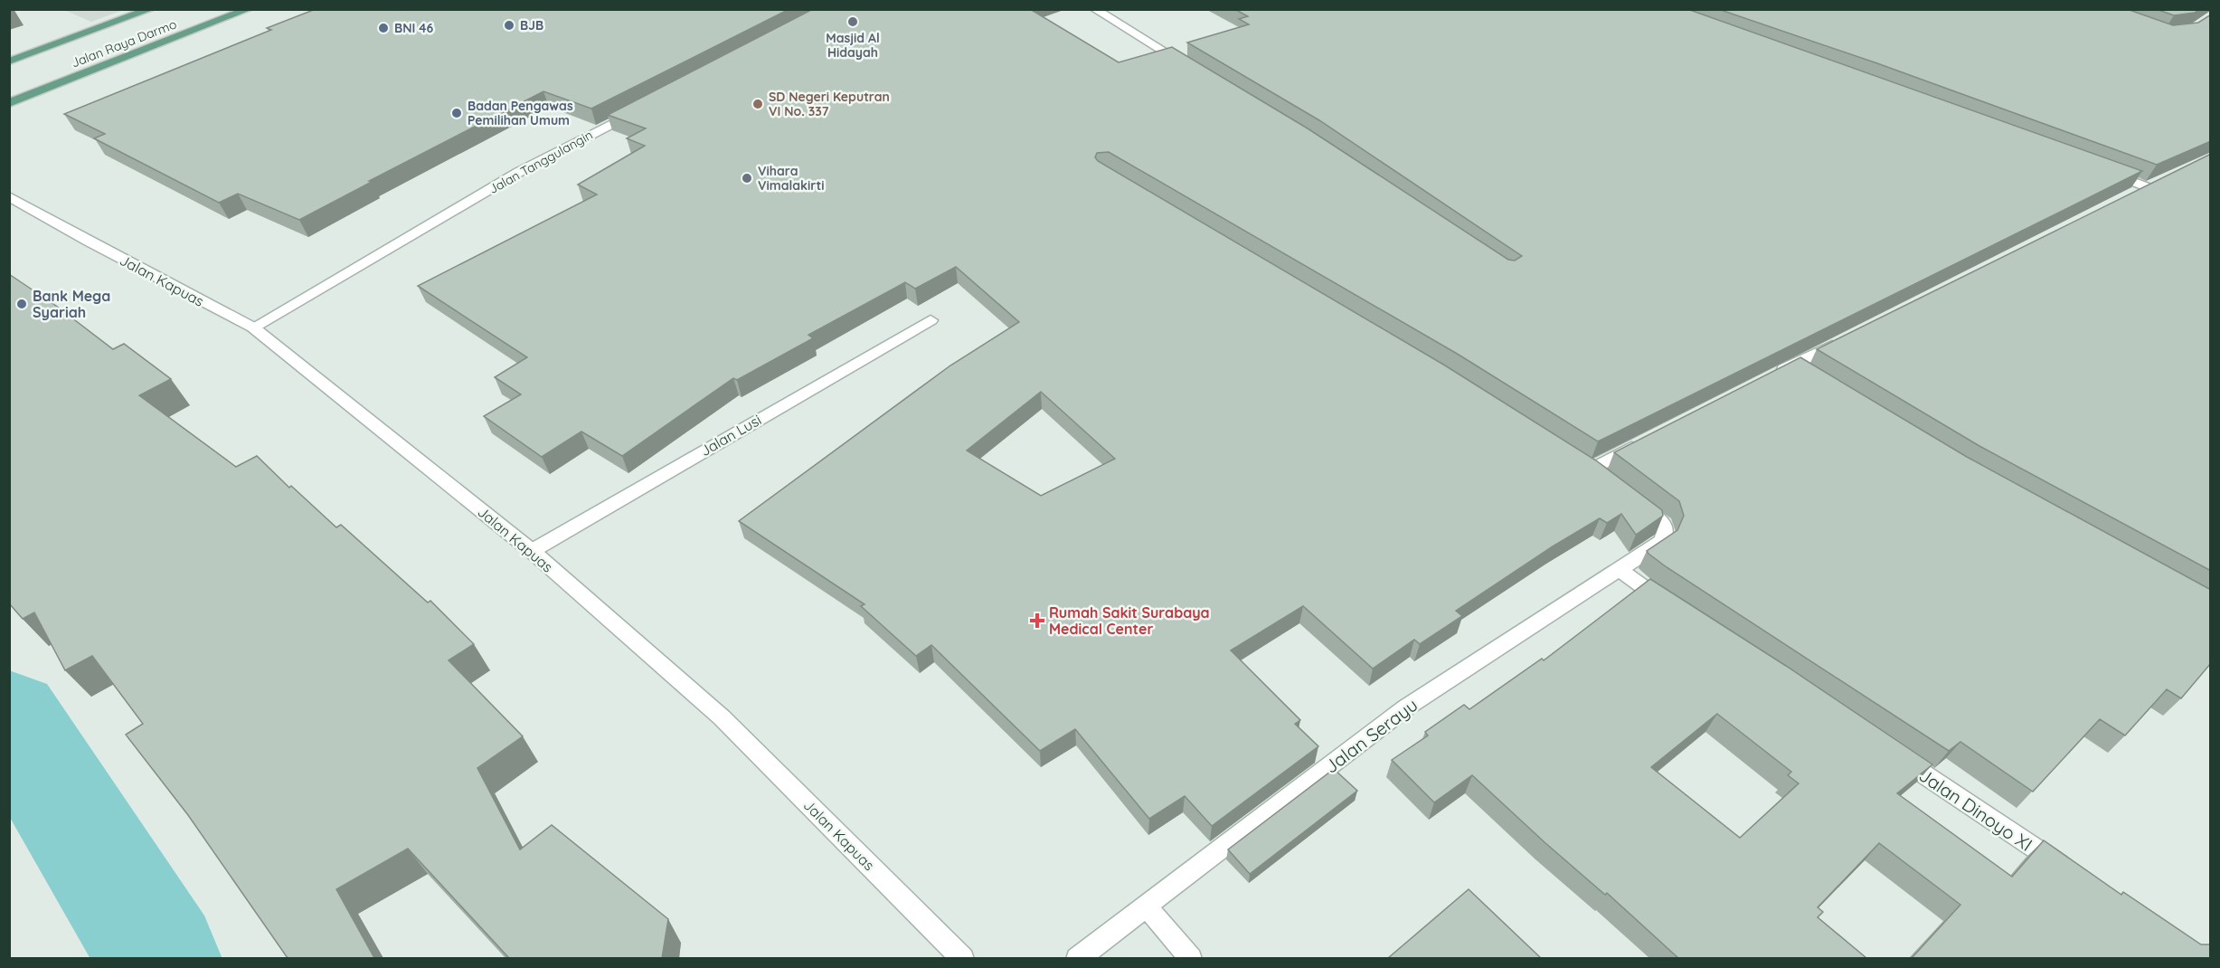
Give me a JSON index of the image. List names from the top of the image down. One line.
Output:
{"streets":{"main road":["Jalan Raya Darmo"],"street":["Jalan Tanggulangin","Jalan Kapuas","Jalan Lusi","Jalan Serayu","Jalan Dinoyo XI"]},"crossings":[["Jalan Tanggulangin","Jalan Kapuas"],["Jalan Kapuas","Jalan Lusi"]],"places":{"other":["Masjid Al Hidayah","BJB","BNI 46","SD Negeri Keputran VI No. 337","Badan Pengawas Pemilihan Umum","Vihara Vimalakirti","Bank Mega Syariah"],"health":["Rumah Sakit Surabaya Medical Center"]}}
